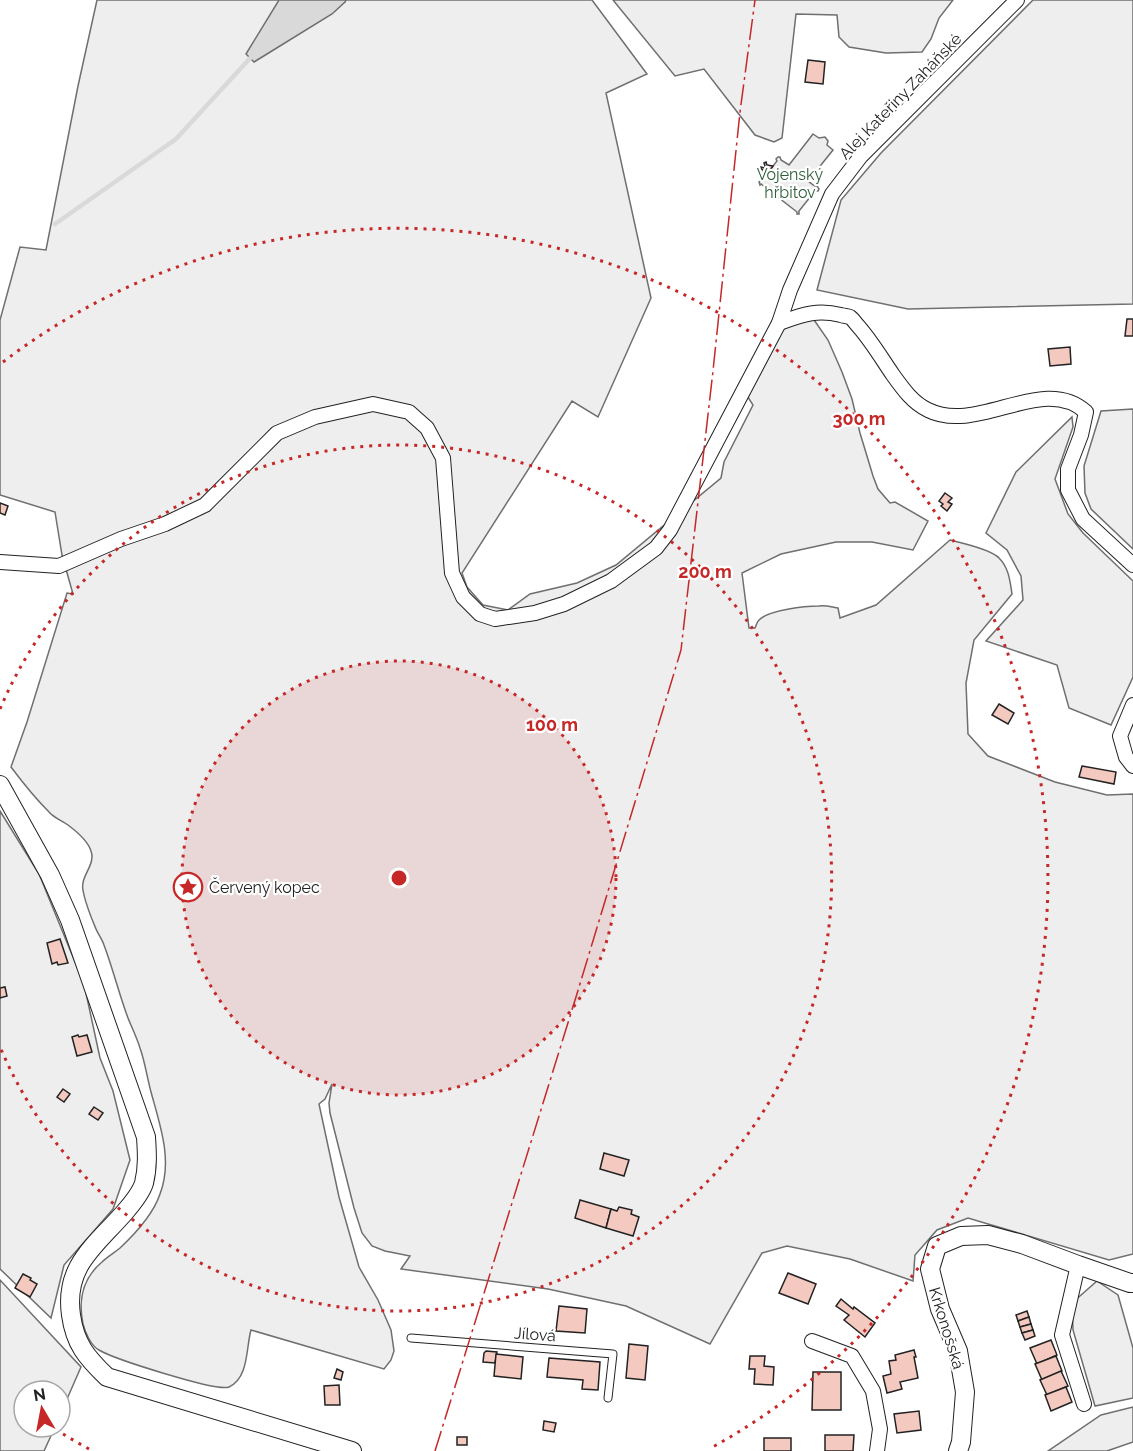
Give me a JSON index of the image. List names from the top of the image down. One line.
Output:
{"streets":{"street":["Alej Kateřiny Zaháňské","Krkonošská"],"lane":["Jílová"]},"parks":["Vojenský hřbitov"],"places":{"place":["Červený kopec"]},"north":"top","rings":["300 m","200 m","100 m"]}
